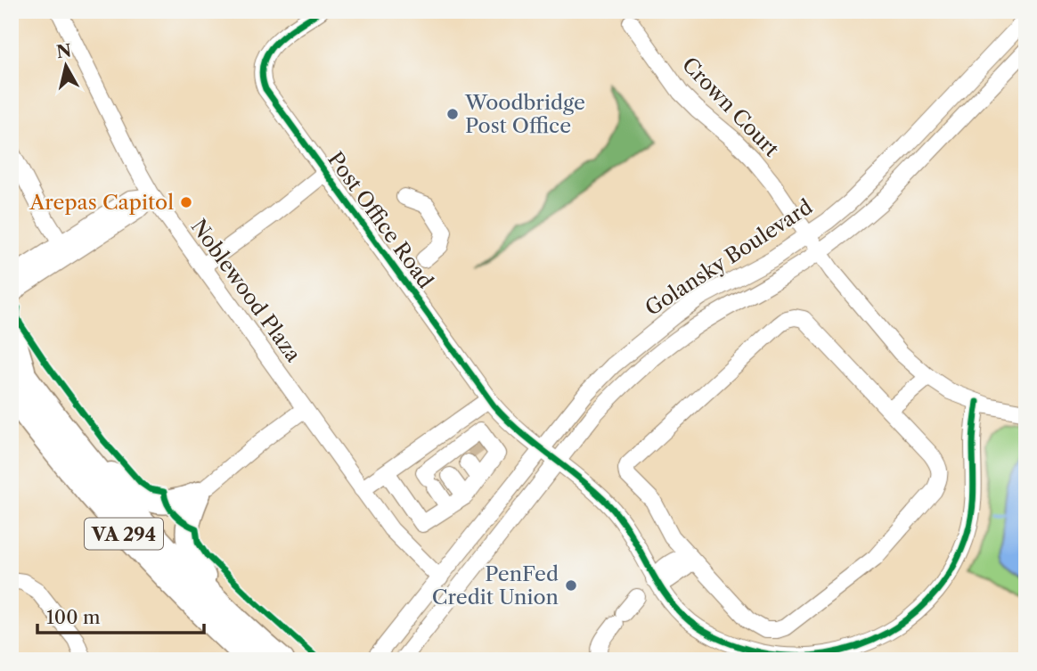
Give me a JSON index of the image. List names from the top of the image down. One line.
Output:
{"streets":{"highway":["VA 294"],"street":["Crown Court","Post Office Road","Golansky Boulevard","Noblewood Plaza"]},"crossings":[["Crown Court","Post Office Road"],["Crown Court","Golansky Boulevard"],["Post Office Road","Golansky Boulevard"],["Golansky Boulevard","Noblewood Plaza"]],"places":["Woodbridge Post Office","Arepas Capitol","PenFed Credit Union"],"scale_bar":"100 m","north":"top"}
